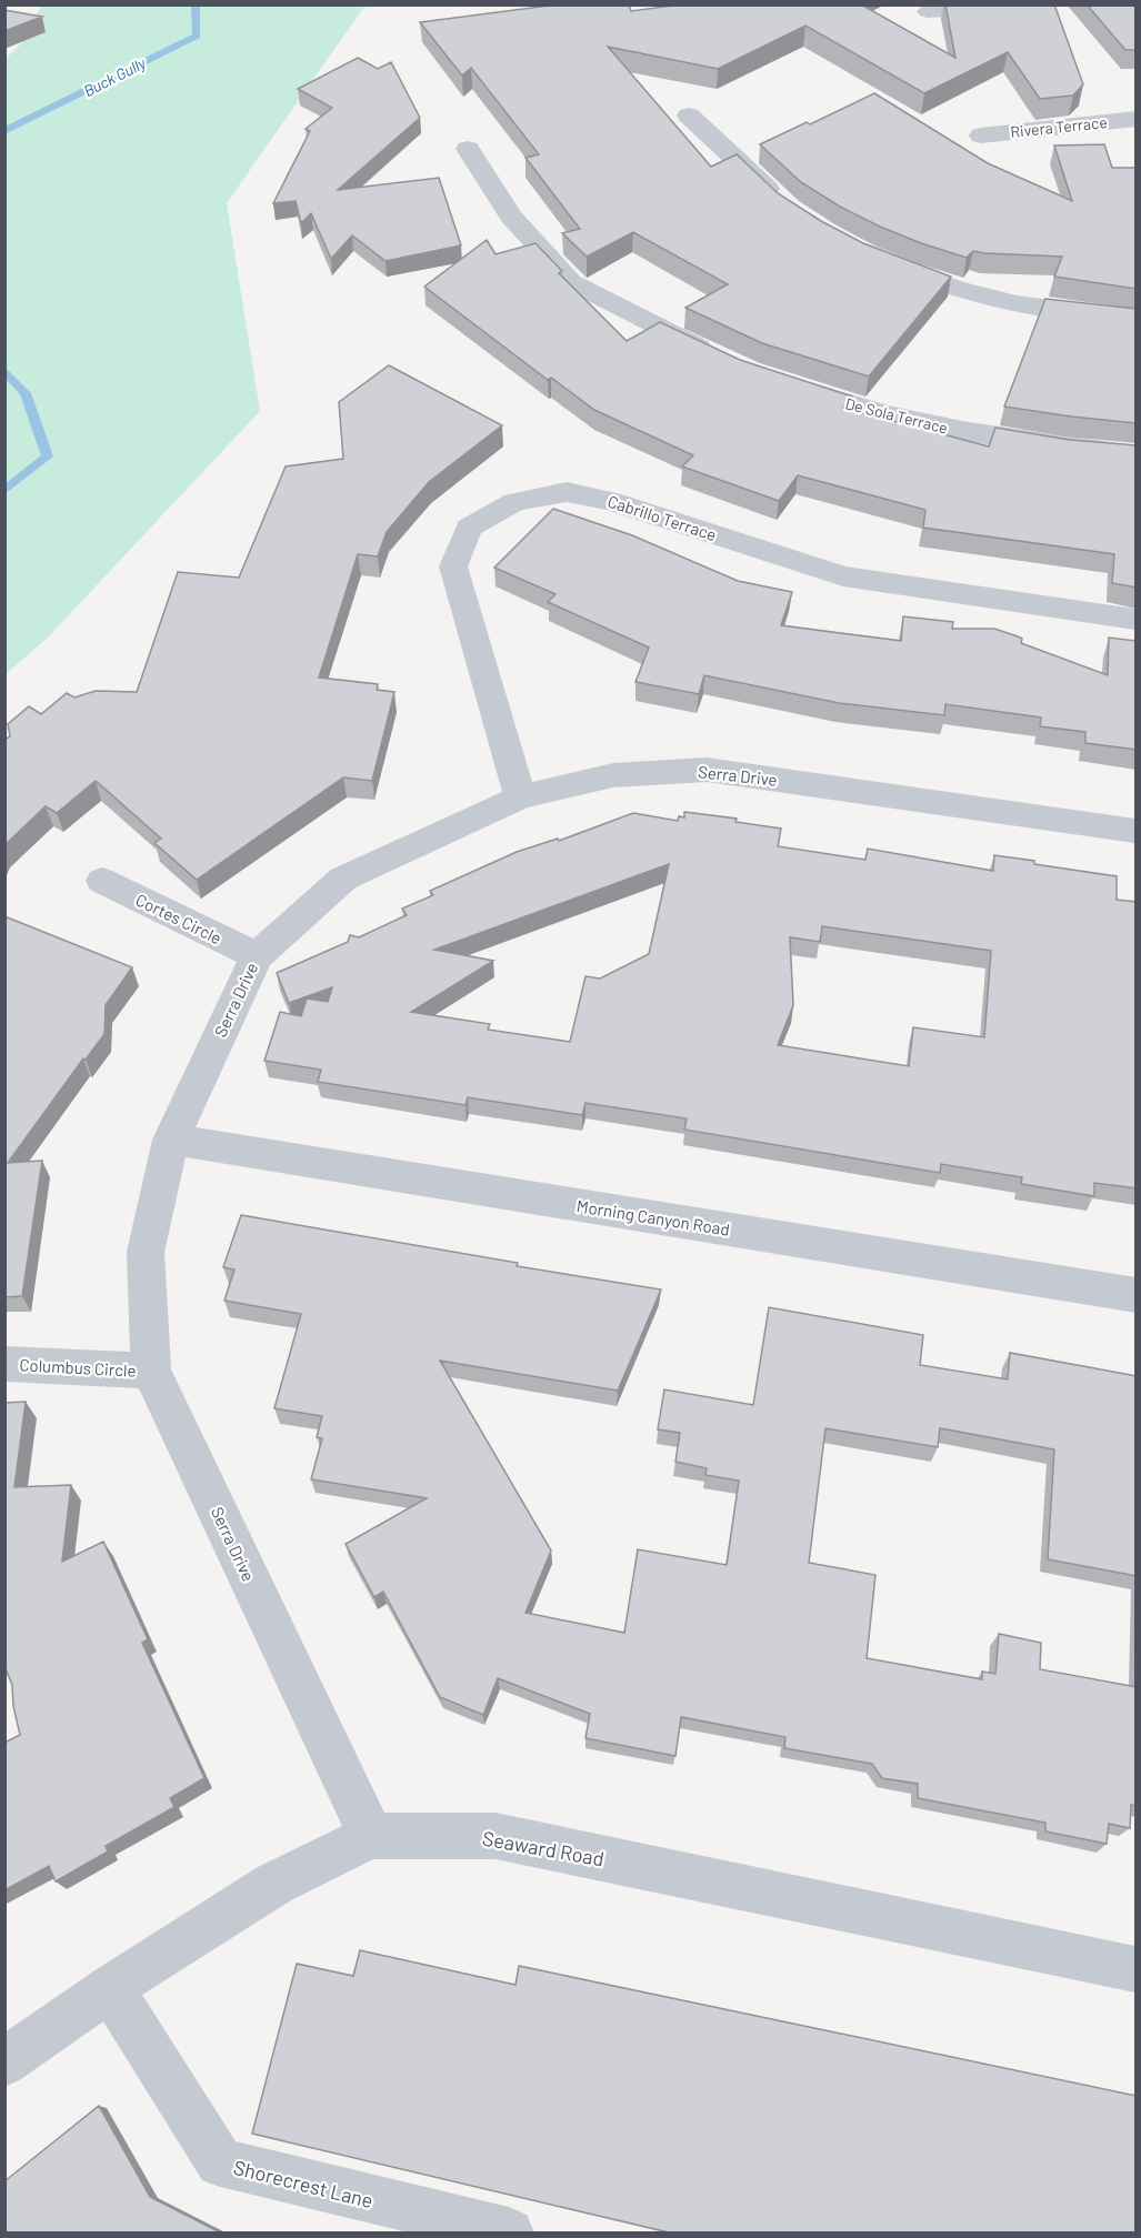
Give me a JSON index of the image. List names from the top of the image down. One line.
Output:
{"streets":{"street":["Rivera Terrace","De Sola Terrace","Cabrillo Terrace","Serra Drive","Cortes Circle","Morning Canyon Road","Columbus Circle","Seaward Road","Shorecrest Lane"]},"crossings":[["Cabrillo Terrace","Serra Drive"],["Serra Drive","Cortes Circle"],["Serra Drive","Morning Canyon Road"],["Serra Drive","Columbus Circle"],["Serra Drive","Seaward Road"],["Seaward Road","Shorecrest Lane"]],"water":["Buck Gully"]}
